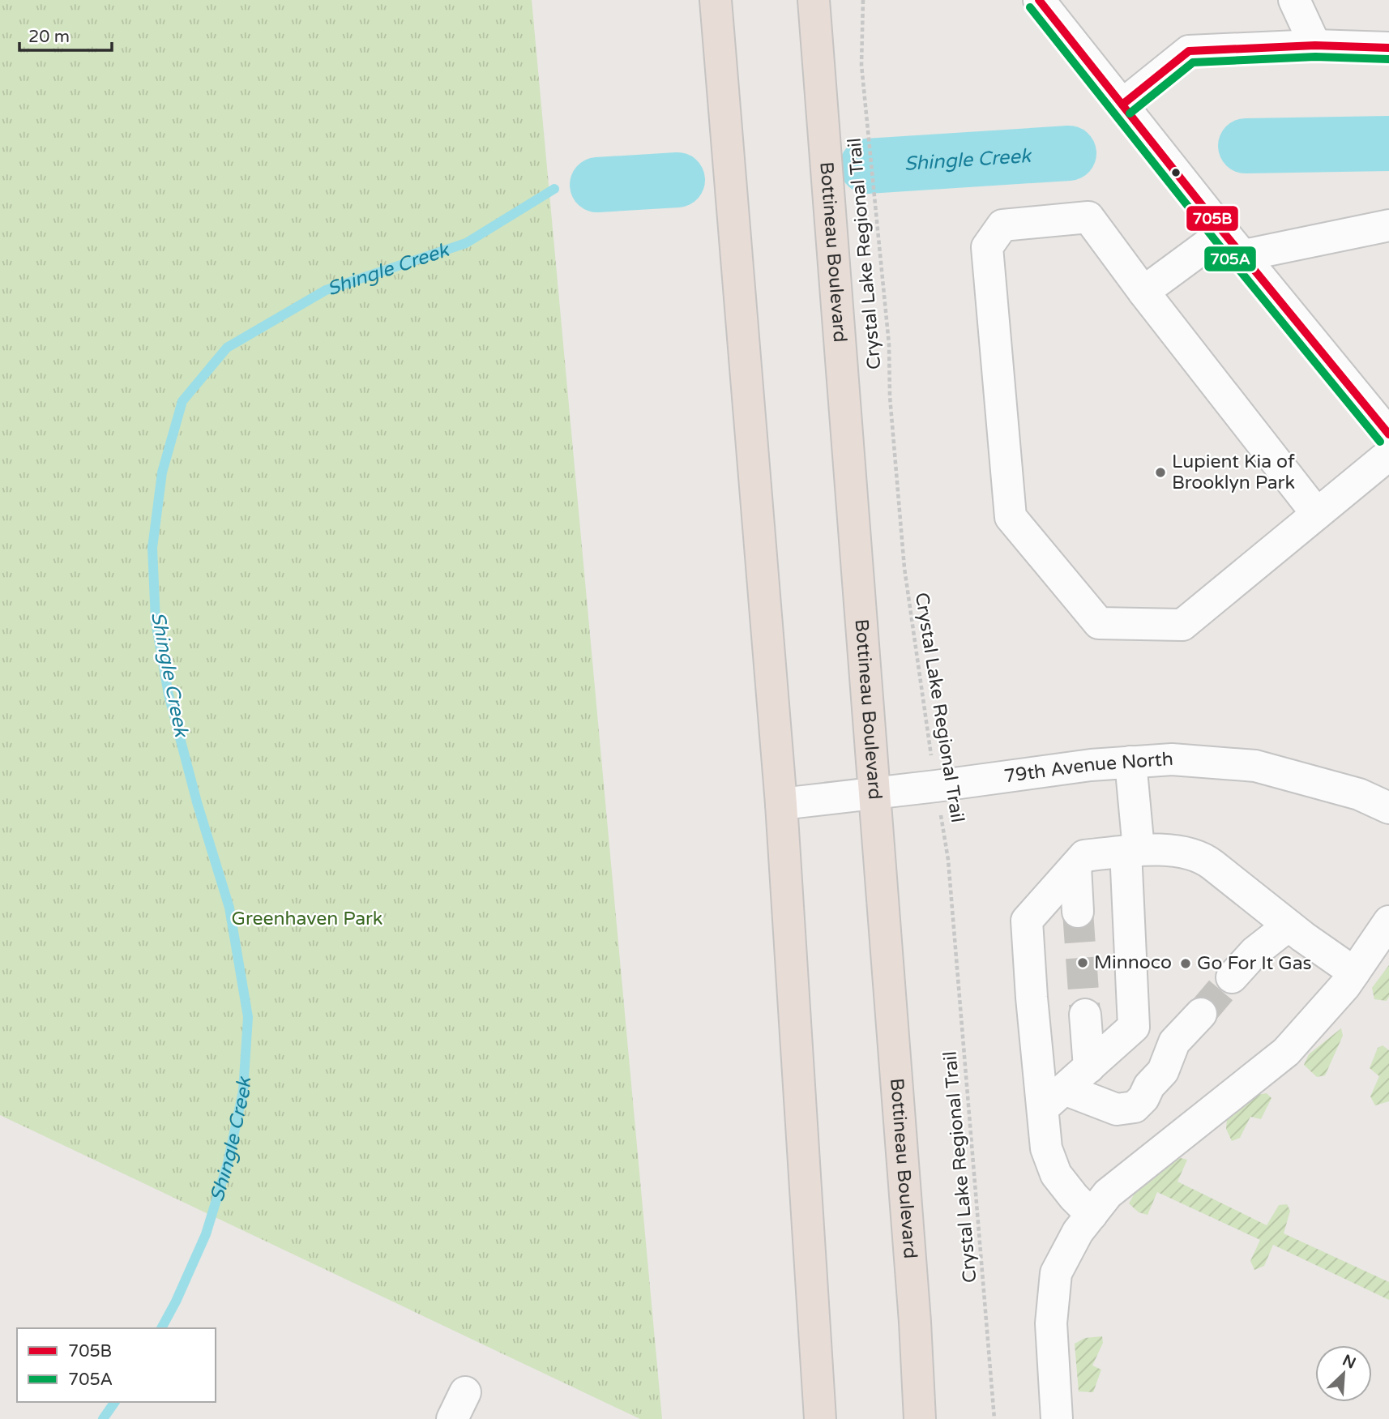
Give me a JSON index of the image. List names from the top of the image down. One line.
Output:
{"streets":{"highway":["Bottineau Boulevard"],"street":["79th Avenue North"],"path":["Crystal Lake Regional Trail"]},"crossings":[["Bottineau Boulevard","79th Avenue North"],["Crystal Lake Regional Trail","79th Avenue North"]],"water":["Shingle Creek"],"parks":["Greenhaven Park"],"places":["Lupient Kia of Brooklyn Park","Minnoco","Go For It Gas"],"lines":["transit line 705B","transit line 705A"],"legend":["705B","705A"],"scale_bar":"20 m","north":"top right"}
